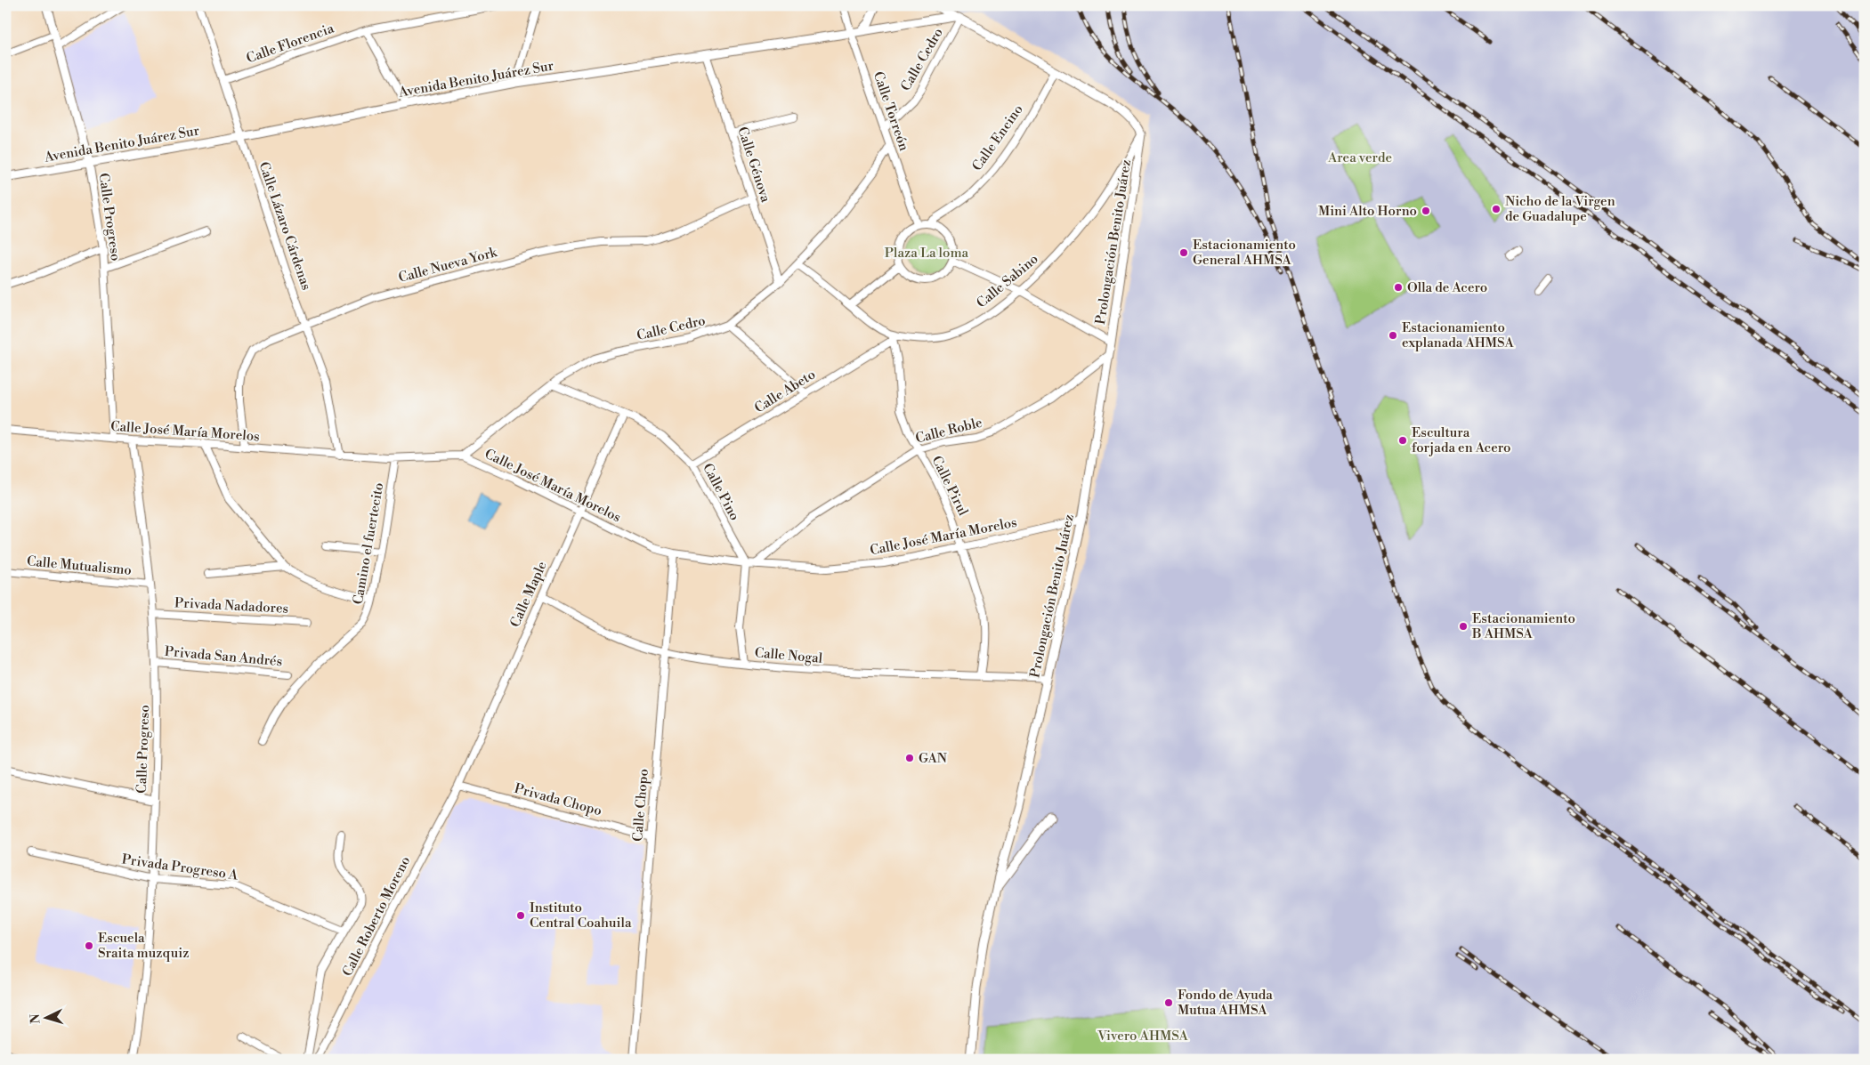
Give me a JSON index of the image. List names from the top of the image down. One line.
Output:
{"streets":{"street":["Calle Florencia","Calle Cedro","Avenida Benito Juárez Sur","Calle Torreón","Calle Encino","Calle Génova","Calle Progreso","Calle Lázaro Cárdenas","Prolongación Benito Juárez","Calle Nueva York","Calle Sabino","Calle Abeto","Calle Roble","Calle José María Morelos","Calle Pirul","Calle Pino","Camino el fuertecito","Calle Mutualismo","Calle Maple","Privada Nadadores","Calle Nogal","Privada San Andrés","Privada Chopo","Calle Chopo","Privada Progreso A","Calle Roberto Moreno"]},"crossings":[["Calle Florencia","Calle Lázaro Cárdenas"],["Calle Cedro","Avenida Benito Juárez Sur"],["Calle Cedro","Calle Torreón"],["Calle Cedro","Calle Génova"],["Calle Cedro","Calle Sabino"],["Calle Cedro","Calle José María Morelos"],["Calle Cedro","Calle Pino"],["Avenida Benito Juárez Sur","Calle Torreón"],["Avenida Benito Juárez Sur","Calle Génova"],["Avenida Benito Juárez Sur","Calle Progreso"],["Avenida Benito Juárez Sur","Calle Lázaro Cárdenas"],["Calle Torreón","Calle Encino"],["Calle Génova","Calle Nueva York"],["Calle Progreso","Calle José María Morelos"],["Calle Progreso","Calle Mutualismo"],["Calle Progreso","Privada Nadadores"],["Calle Progreso","Privada San Andrés"],["Calle Progreso","Privada Progreso A"],["Calle Lázaro Cárdenas","Calle Nueva York"],["Calle Lázaro Cárdenas","Calle José María Morelos"],["Prolongación Benito Juárez","Calle Sabino"],["Prolongación Benito Juárez","Calle Roble"],["Prolongación Benito Juárez","Calle José María Morelos"],["Prolongación Benito Juárez","Calle Nogal"],["Calle Nueva York","Calle José María Morelos"],["Calle Sabino","Calle Abeto"],["Calle Sabino","Calle Pirul"],["Calle Abeto","Calle Pirul"],["Calle Abeto","Calle Pino"],["Calle Roble","Calle José María Morelos"],["Calle Roble","Calle Pirul"],["Calle José María Morelos","Calle Pirul"],["Calle José María Morelos","Calle Pino"],["Calle José María Morelos","Camino el fuertecito"],["Calle José María Morelos","Calle Maple"],["Calle José María Morelos","Calle Chopo"],["Calle Pirul","Calle Nogal"],["Calle Pino","Calle Maple"],["Calle Maple","Calle Nogal"],["Calle Maple","Privada Chopo"],["Calle Maple","Calle Roberto Moreno"],["Calle Nogal","Calle Chopo"],["Privada Chopo","Calle Chopo"],["Privada Chopo","Calle Roberto Moreno"]],"parks":["Area verde","Plaza La loma","Vivero AHMSA"],"places":["Nicho de la Virgen de Guadalupe","Mini Alto Horno","Estacionamiento General AHMSA","Olla de Acero","Estacionamiento explanada AHMSA","Escultura forjada en Acero","Estacionamiento B AHMSA","GAN","Instituto Central Coahuila","Escuela Sraita muzquiz","Fondo de Ayuda Mutua AHMSA"],"north":"left"}
